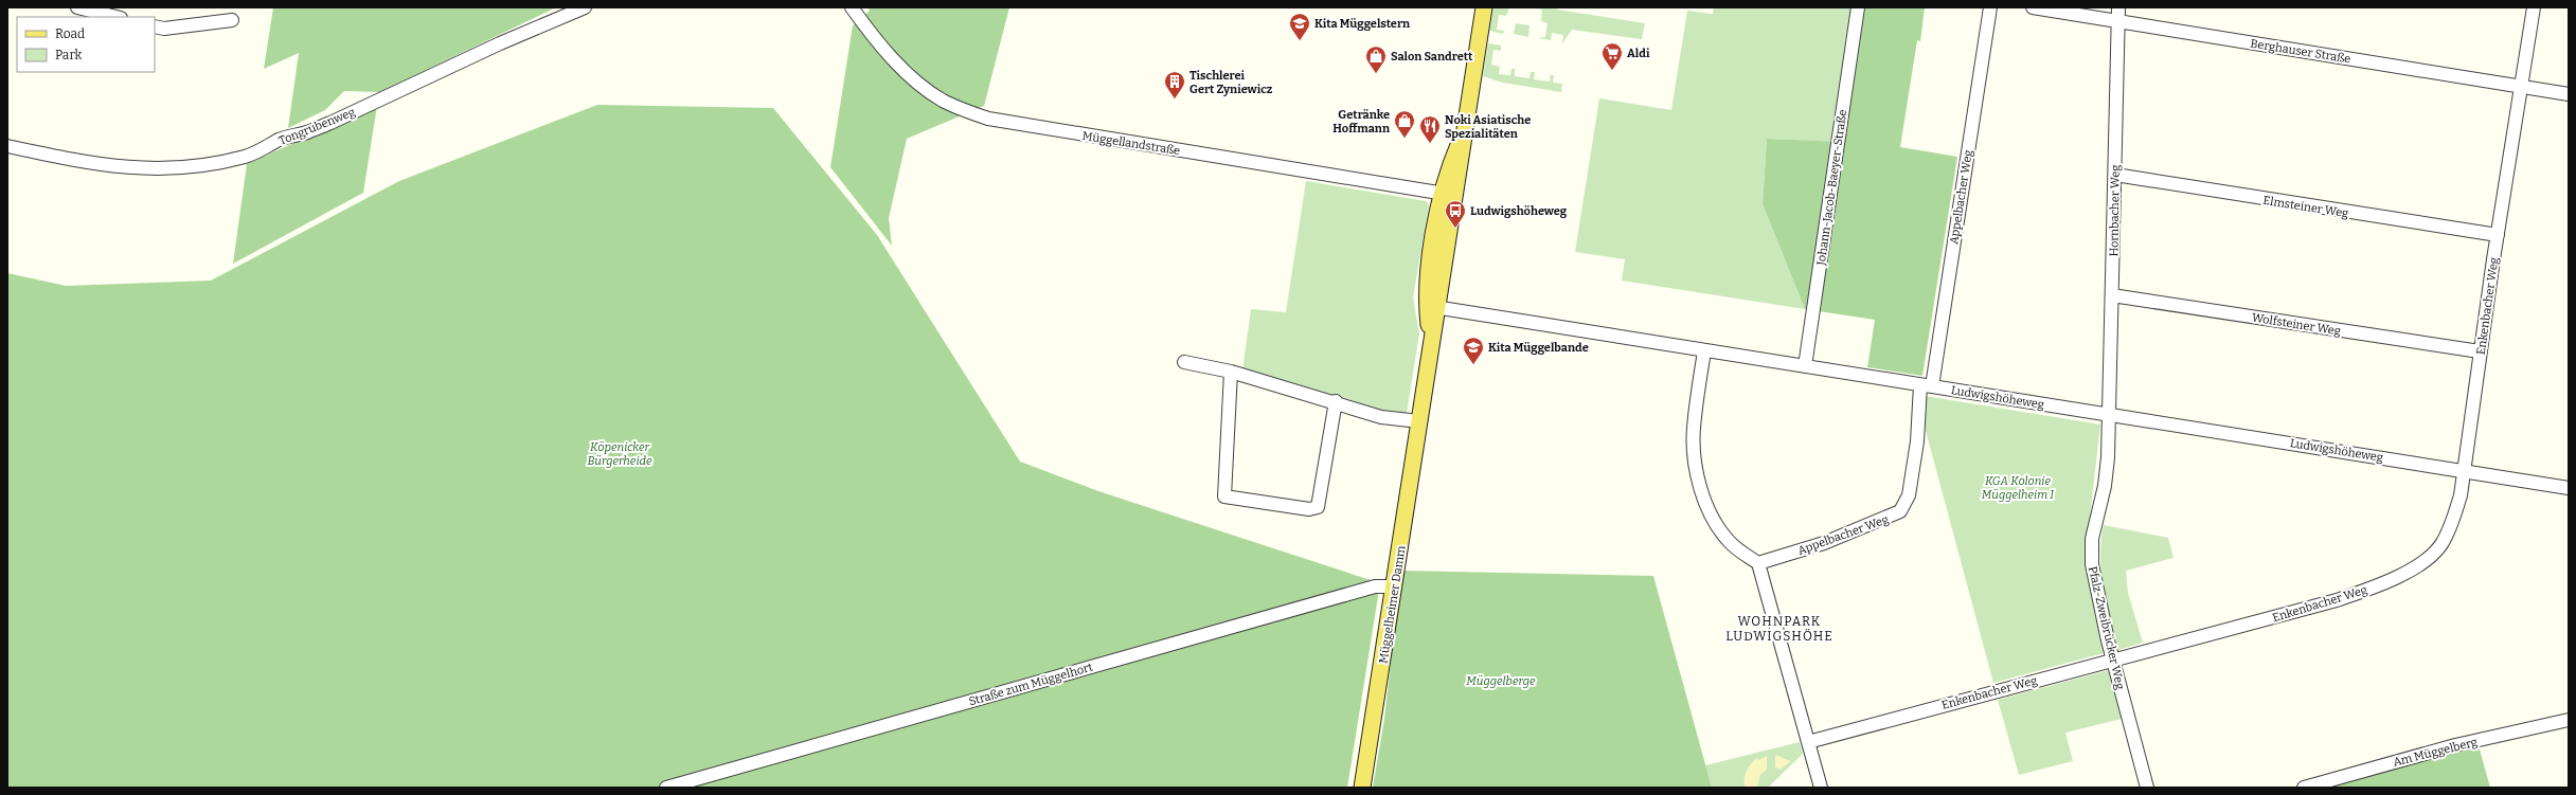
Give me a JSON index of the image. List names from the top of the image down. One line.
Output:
{"streets":{"main road":["Müggelheimer Damm"],"street":["Berghauser Straße","Tongrubenweg","Müggellandstraße","Johann-Jacob-Baeyer-Straße","Appelbacher Weg","Elmsteiner Weg","Hornbacher Weg","Enkenbacher Weg","Wolfsteiner Weg","Ludwigshöheweg","Pfalz-Zweibrücker Weg","Straße zum Müggelhort","Am Müggelberg"]},"crossings":[["Berghauser Straße","Hornbacher Weg"],["Berghauser Straße","Enkenbacher Weg"],["Müggellandstraße","Müggelheimer Damm"],["Johann-Jacob-Baeyer-Straße","Ludwigshöheweg"],["Appelbacher Weg","Ludwigshöheweg"],["Elmsteiner Weg","Hornbacher Weg"],["Elmsteiner Weg","Enkenbacher Weg"],["Hornbacher Weg","Wolfsteiner Weg"],["Hornbacher Weg","Ludwigshöheweg"],["Hornbacher Weg","Pfalz-Zweibrücker Weg"],["Enkenbacher Weg","Wolfsteiner Weg"],["Enkenbacher Weg","Ludwigshöheweg"],["Enkenbacher Weg","Pfalz-Zweibrücker Weg"],["Ludwigshöheweg","Müggelheimer Damm"],["Ludwigshöheweg","Pfalz-Zweibrücker Weg"],["Müggelheimer Damm","Straße zum Müggelhort"]],"districts":["WOHNPARK LUDWIGSHÖHE"],"parks":["Köpenicker Bürgerheide","KGA Kolonie Müggelheim I","Müggelberge"],"places":{"school or university":["Kita Müggelstern","Kita Müggelbande"],"supermarket":["Aldi"],"shop":["Salon Sandrett","Getränke Hoffmann"],"building":["Tischlerei Gert Zyniewicz"],"restaurant":["Noki Asiatische Spezialitäten"],"bus stop":["Ludwigshöheweg"]},"legend":["Road","Park"]}
